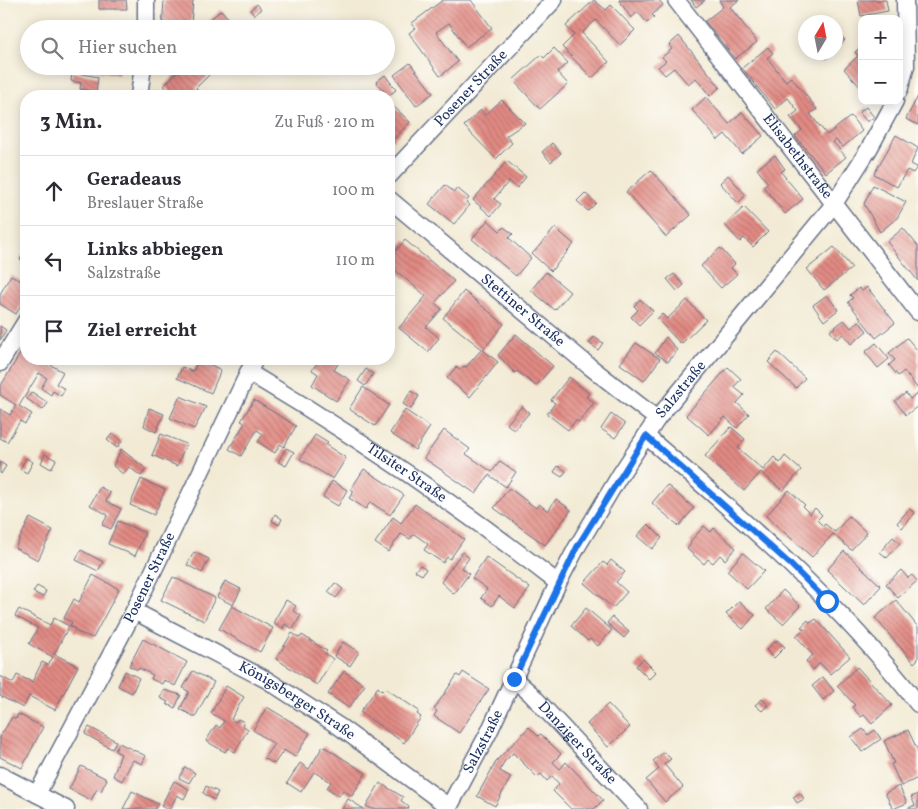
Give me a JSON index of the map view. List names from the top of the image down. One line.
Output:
{"streets":{"street":["Posener Straße","Elisabethstraße","Stettiner Straße","Salzstraße","Tilsiter Straße","Königsberger Straße","Danziger Straße"]},"crossings":[["Posener Straße","Tilsiter Straße"],["Posener Straße","Königsberger Straße"],["Elisabethstraße","Salzstraße"],["Stettiner Straße","Salzstraße"],["Salzstraße","Tilsiter Straße"],["Salzstraße","Königsberger Straße"],["Salzstraße","Danziger Straße"]],"north":"top","page":{"map_buttons":["+","−"],"search":"Hier suchen","heading":["3 Min.","Zu Fuß · 210 m"],"list":[["Geradeaus","Breslauer Straße","100 m"],["Links abbiegen","Salzstraße","110 m"],"Ziel erreicht"]}}
